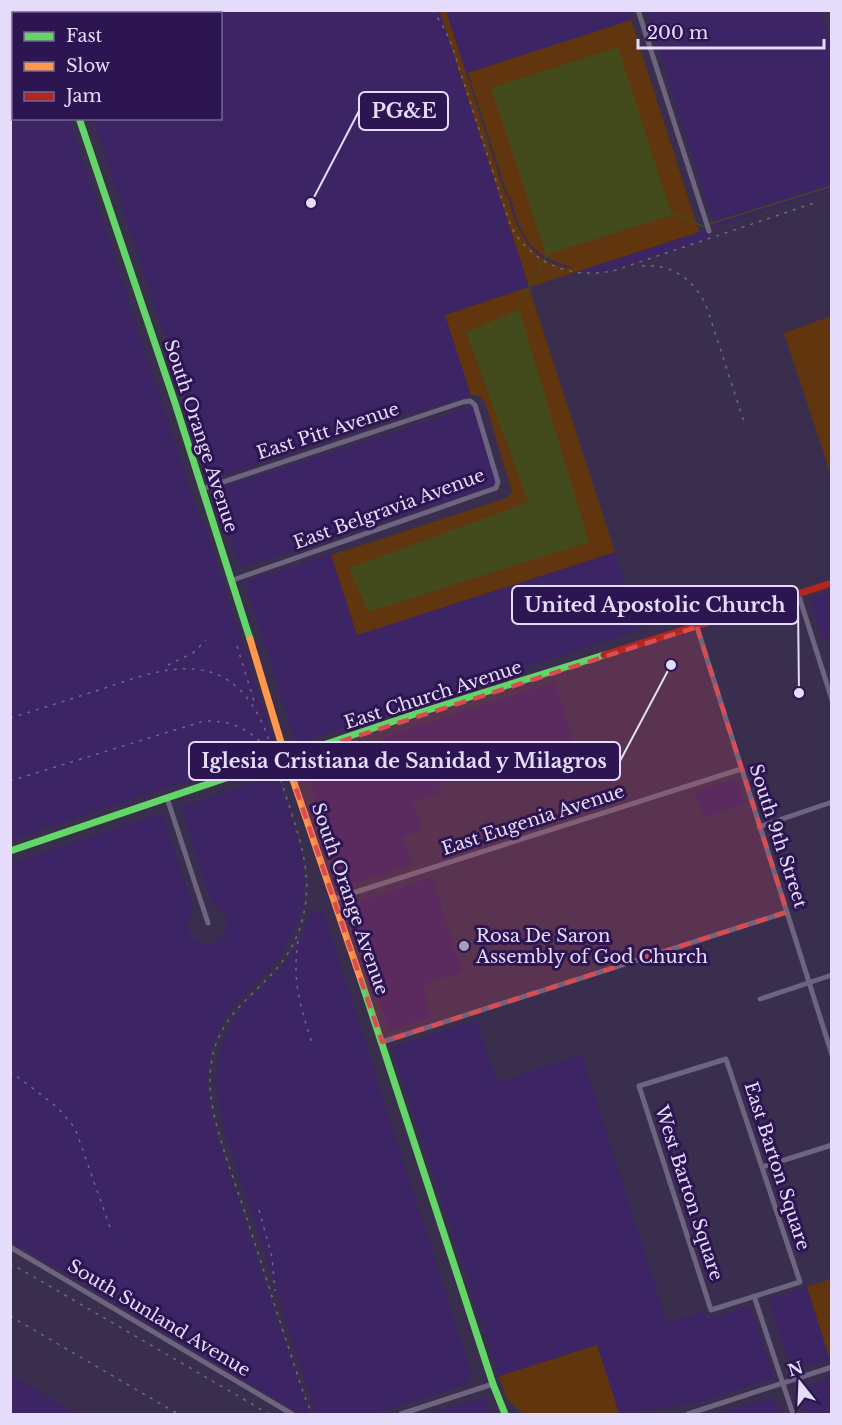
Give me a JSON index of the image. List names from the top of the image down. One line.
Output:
{"streets":{"street":["East Pitt Avenue","South Orange Avenue","East Belgravia Avenue","East Church Avenue","East Eugenia Avenue","South 9th Street","East Barton Square","West Barton Square","South Sunland Avenue"]},"crossings":[["East Pitt Avenue","South Orange Avenue"],["East Pitt Avenue","East Belgravia Avenue"],["South Orange Avenue","East Belgravia Avenue"],["South Orange Avenue","East Church Avenue"],["South Orange Avenue","East Eugenia Avenue"],["East Church Avenue","South 9th Street"],["East Eugenia Avenue","South 9th Street"],["East Barton Square","West Barton Square"]],"places":["PG&E","Iglesia Cristiana de Sanidad y Milagros","United Apostolic Church","Rosa De Saron Assembly of God Church"],"legend":["Fast","Slow","Jam"],"scale_bar":"200 m","north":"top"}
